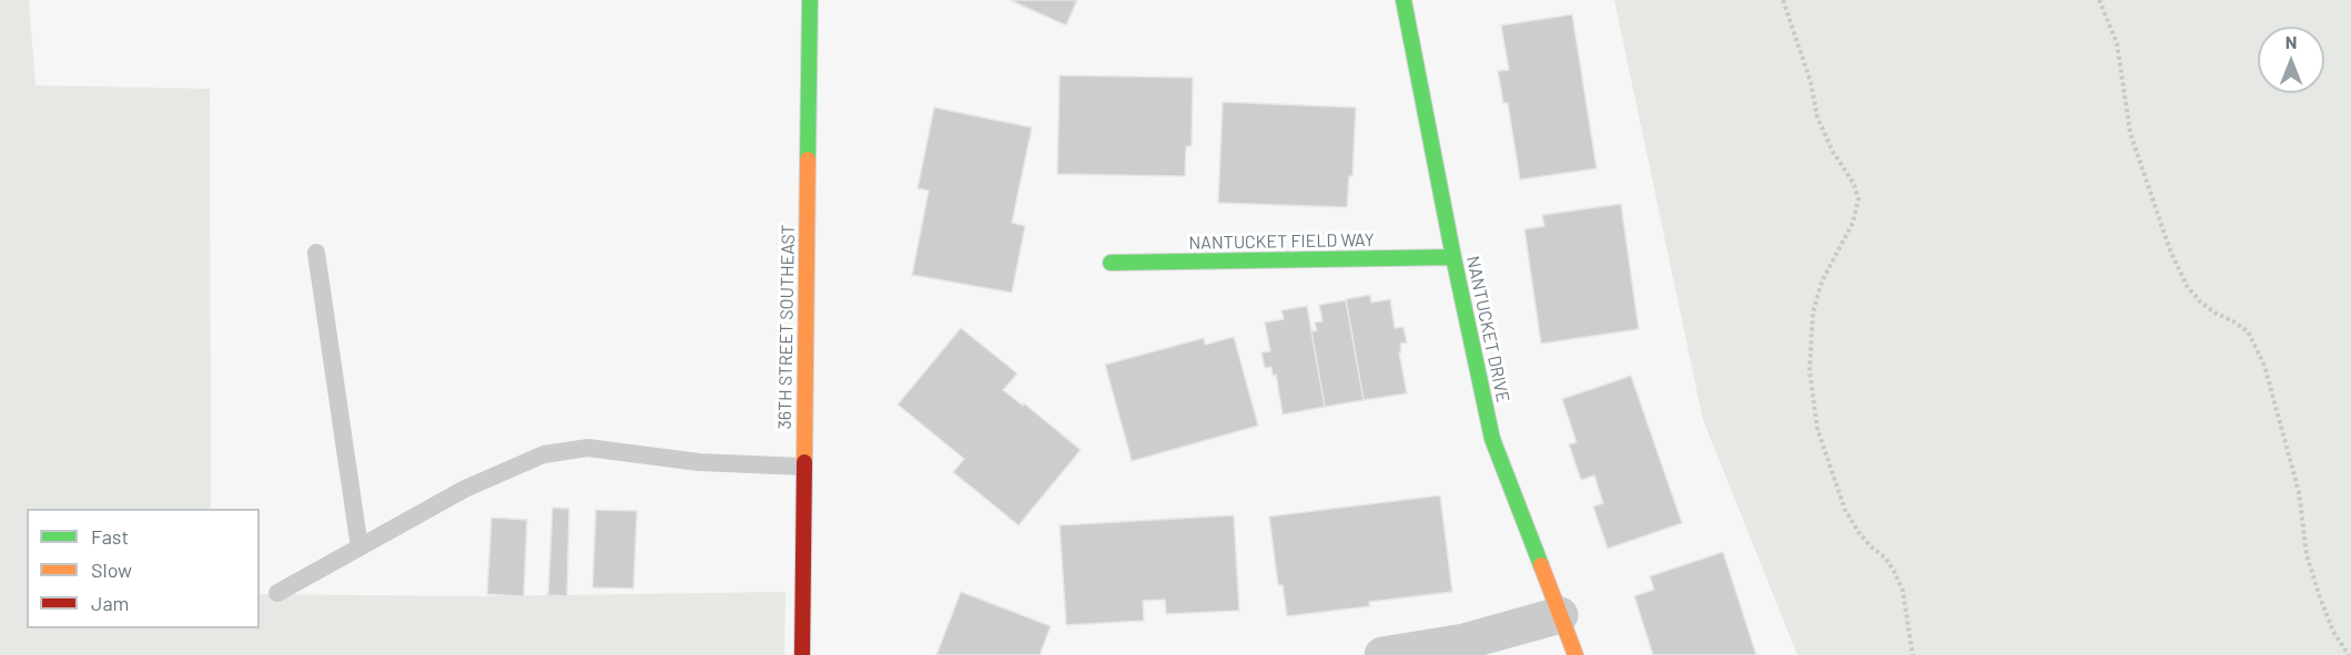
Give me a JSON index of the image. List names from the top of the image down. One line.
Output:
{"streets":{"street":["NANTUCKET FIELD WAY","36TH STREET SOUTHEAST","NANTUCKET DRIVE"]},"crossings":[["NANTUCKET FIELD WAY","NANTUCKET DRIVE"]],"legend":["Fast","Slow","Jam"],"north":"top"}
